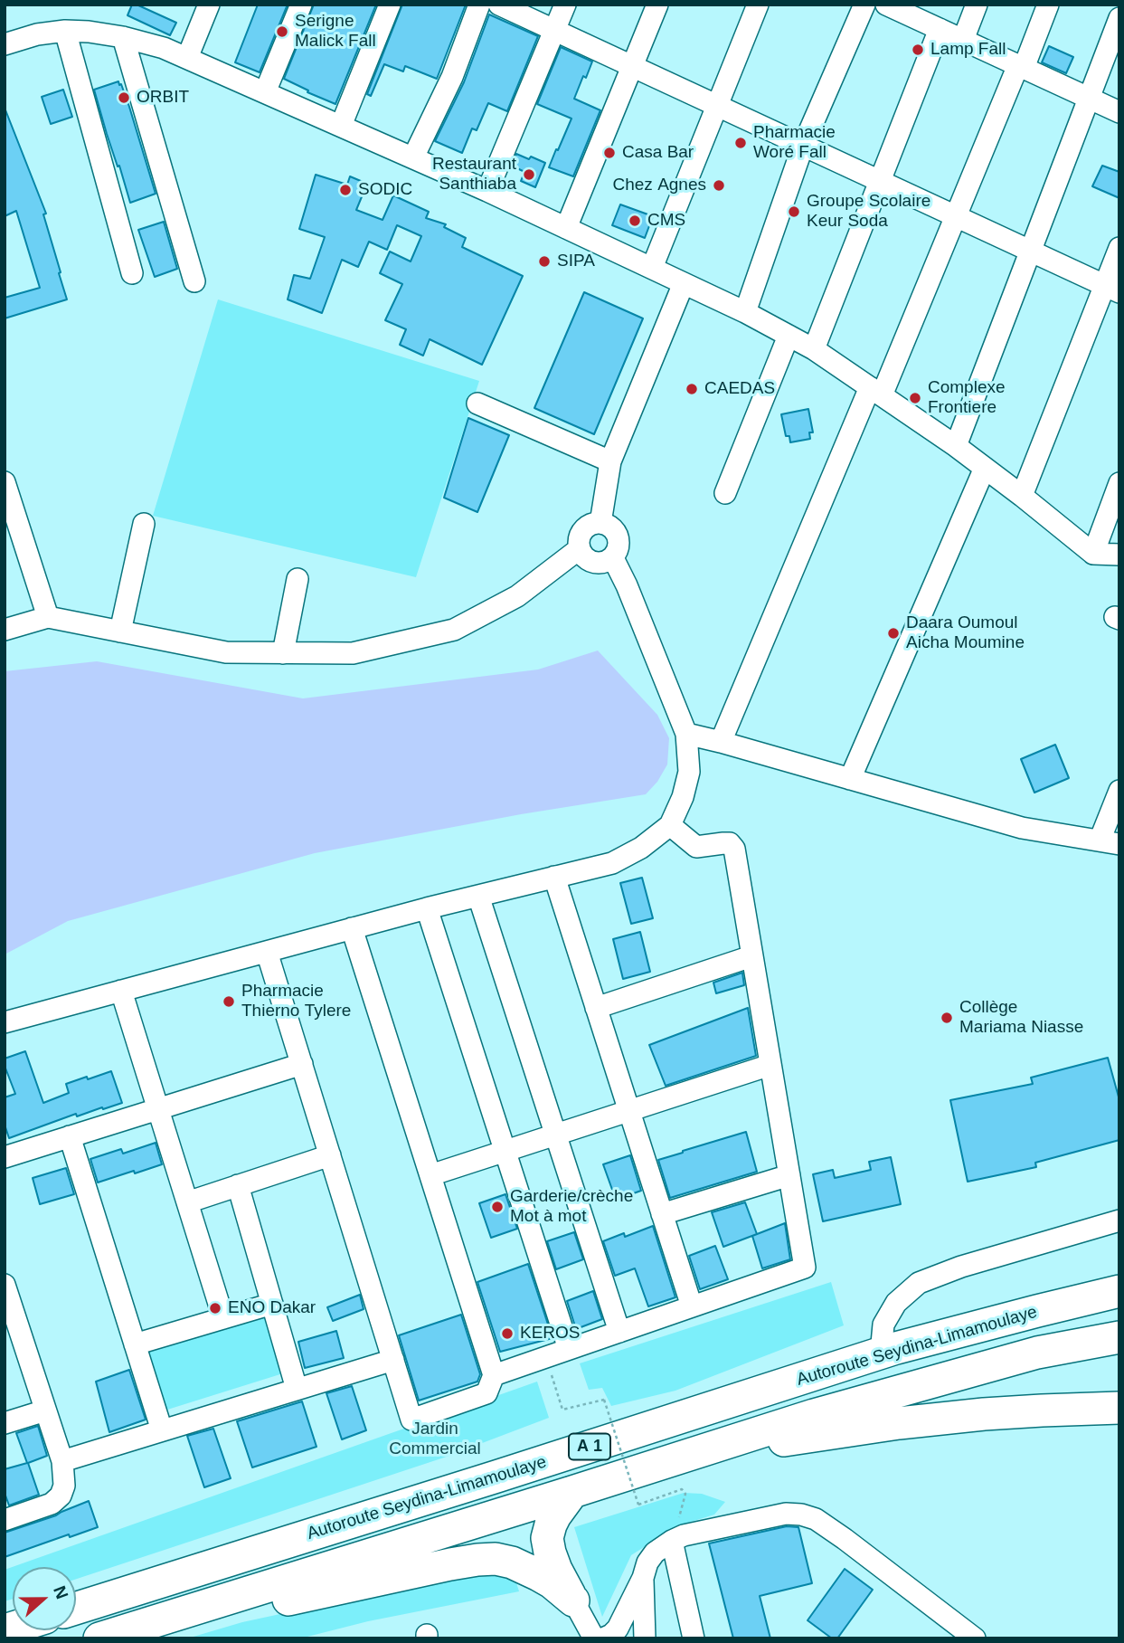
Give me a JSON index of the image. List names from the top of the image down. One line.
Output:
{"streets":{"highway":["Autoroute Seydina-Limamoulaye","A 1"]},"parks":["Jardin Commercial"],"places":["Serigne Malick Fall","Lamp Fall","ORBIT","Pharmacie Woré Fall","Casa Bar","Restaurant Santhiaba","Chez Agnes","SODIC","Groupe Scolaire Keur Soda","CMS","SIPA","CAEDAS","Complexe Frontiere","Daara Oumoul Aicha Moumine","Pharmacie Thierno Tylere","Collège Mariama Niasse","Garderie/crèche Mot à mot","ENO Dakar","KEROS"],"north":"right"}
